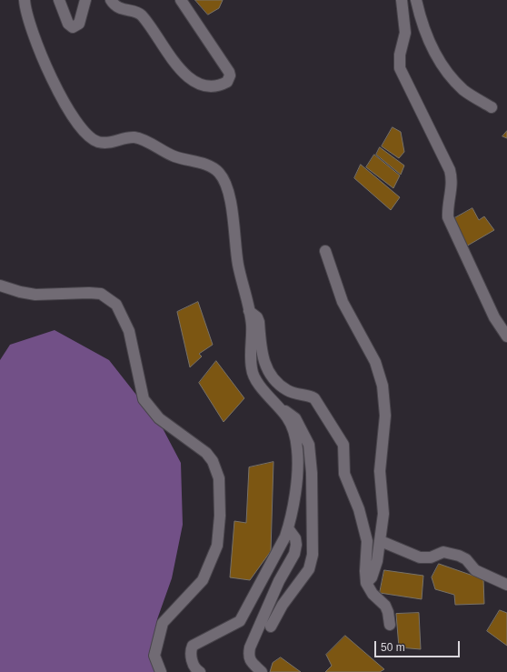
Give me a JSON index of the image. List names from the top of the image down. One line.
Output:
{"scale_bar":"50 m"}
